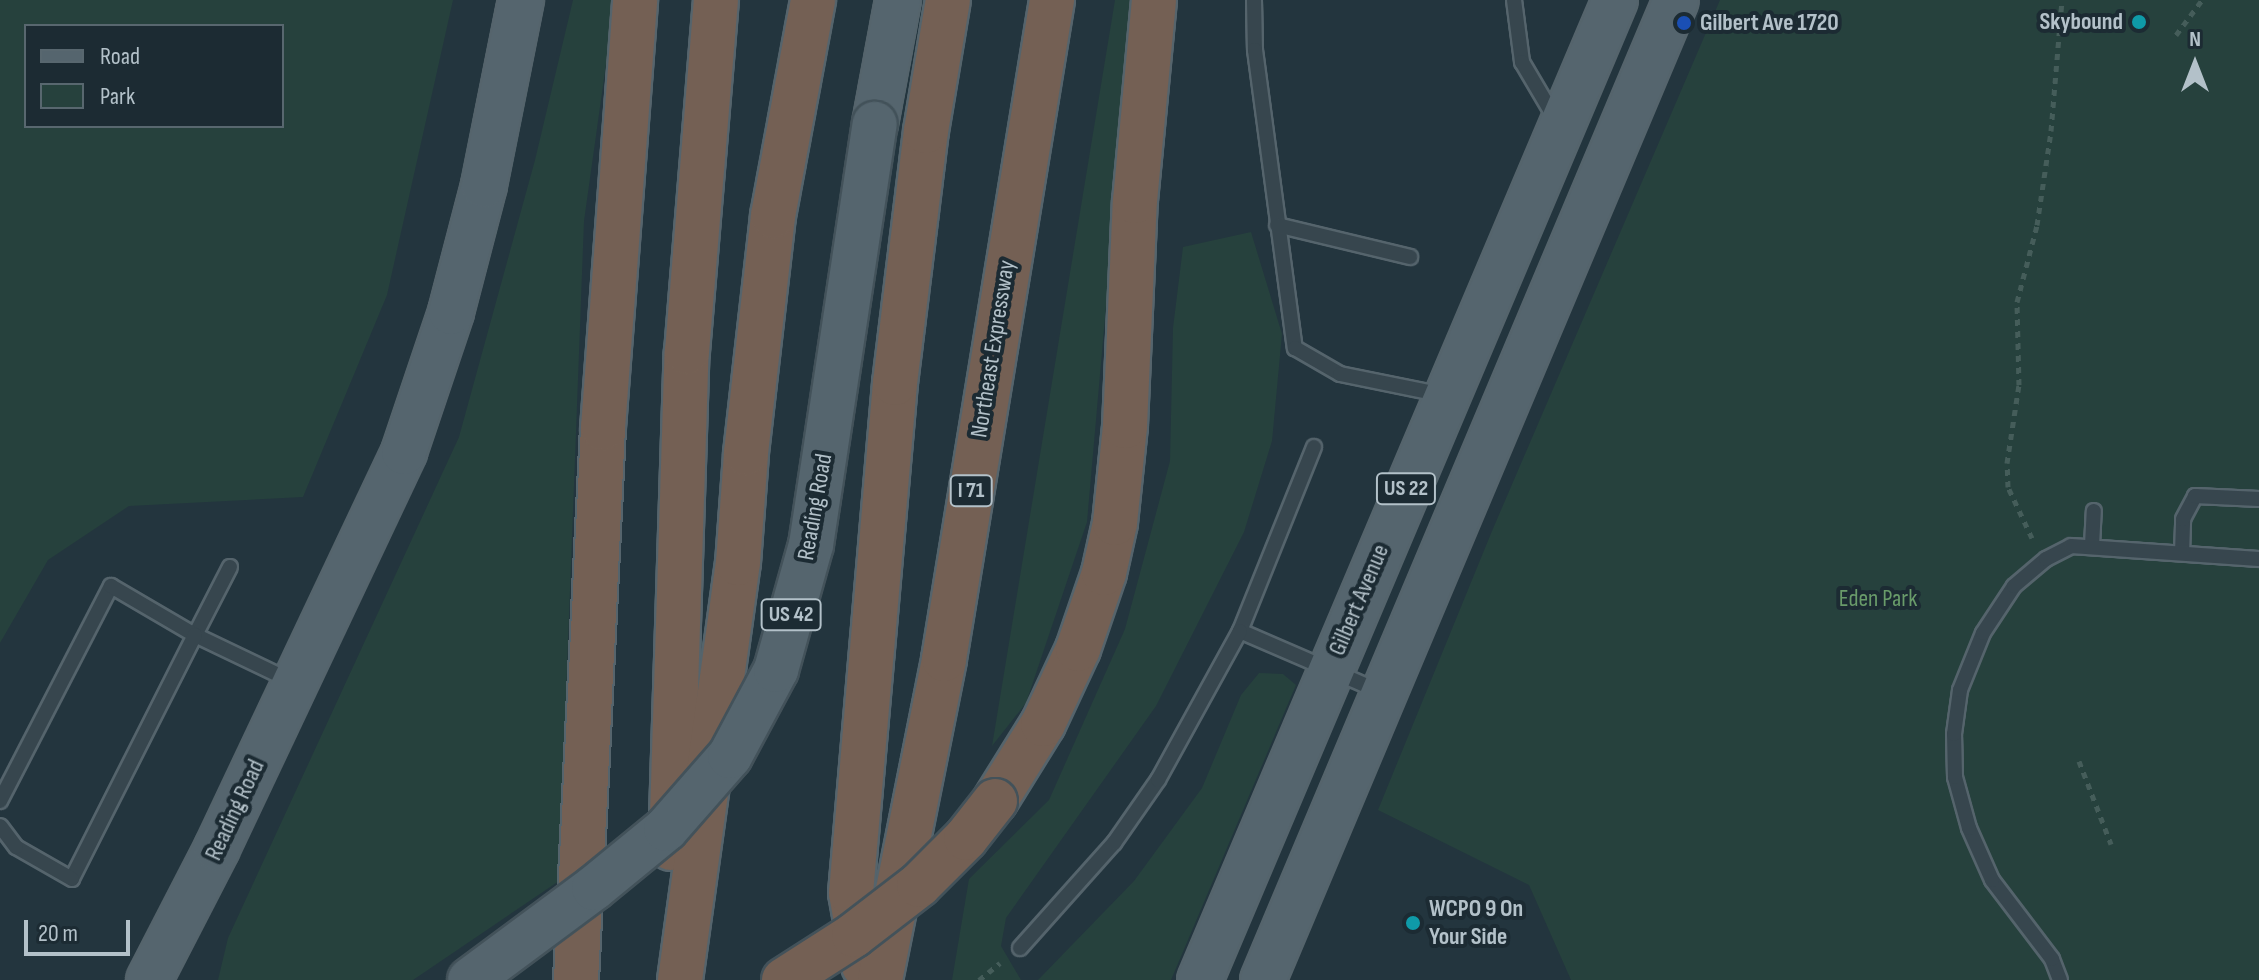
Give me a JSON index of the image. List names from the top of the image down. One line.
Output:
{"streets":{"highway":["Northeast Expressway","I 71"],"main road":["US 22","Reading Road","Gilbert Avenue","US 42"]},"parks":["Eden Park"],"places":["Skybound","Gilbert Ave 1720","WCPO 9 On Your Side"],"legend":["Road","Park"],"scale_bar":"20 m","north":"top"}
